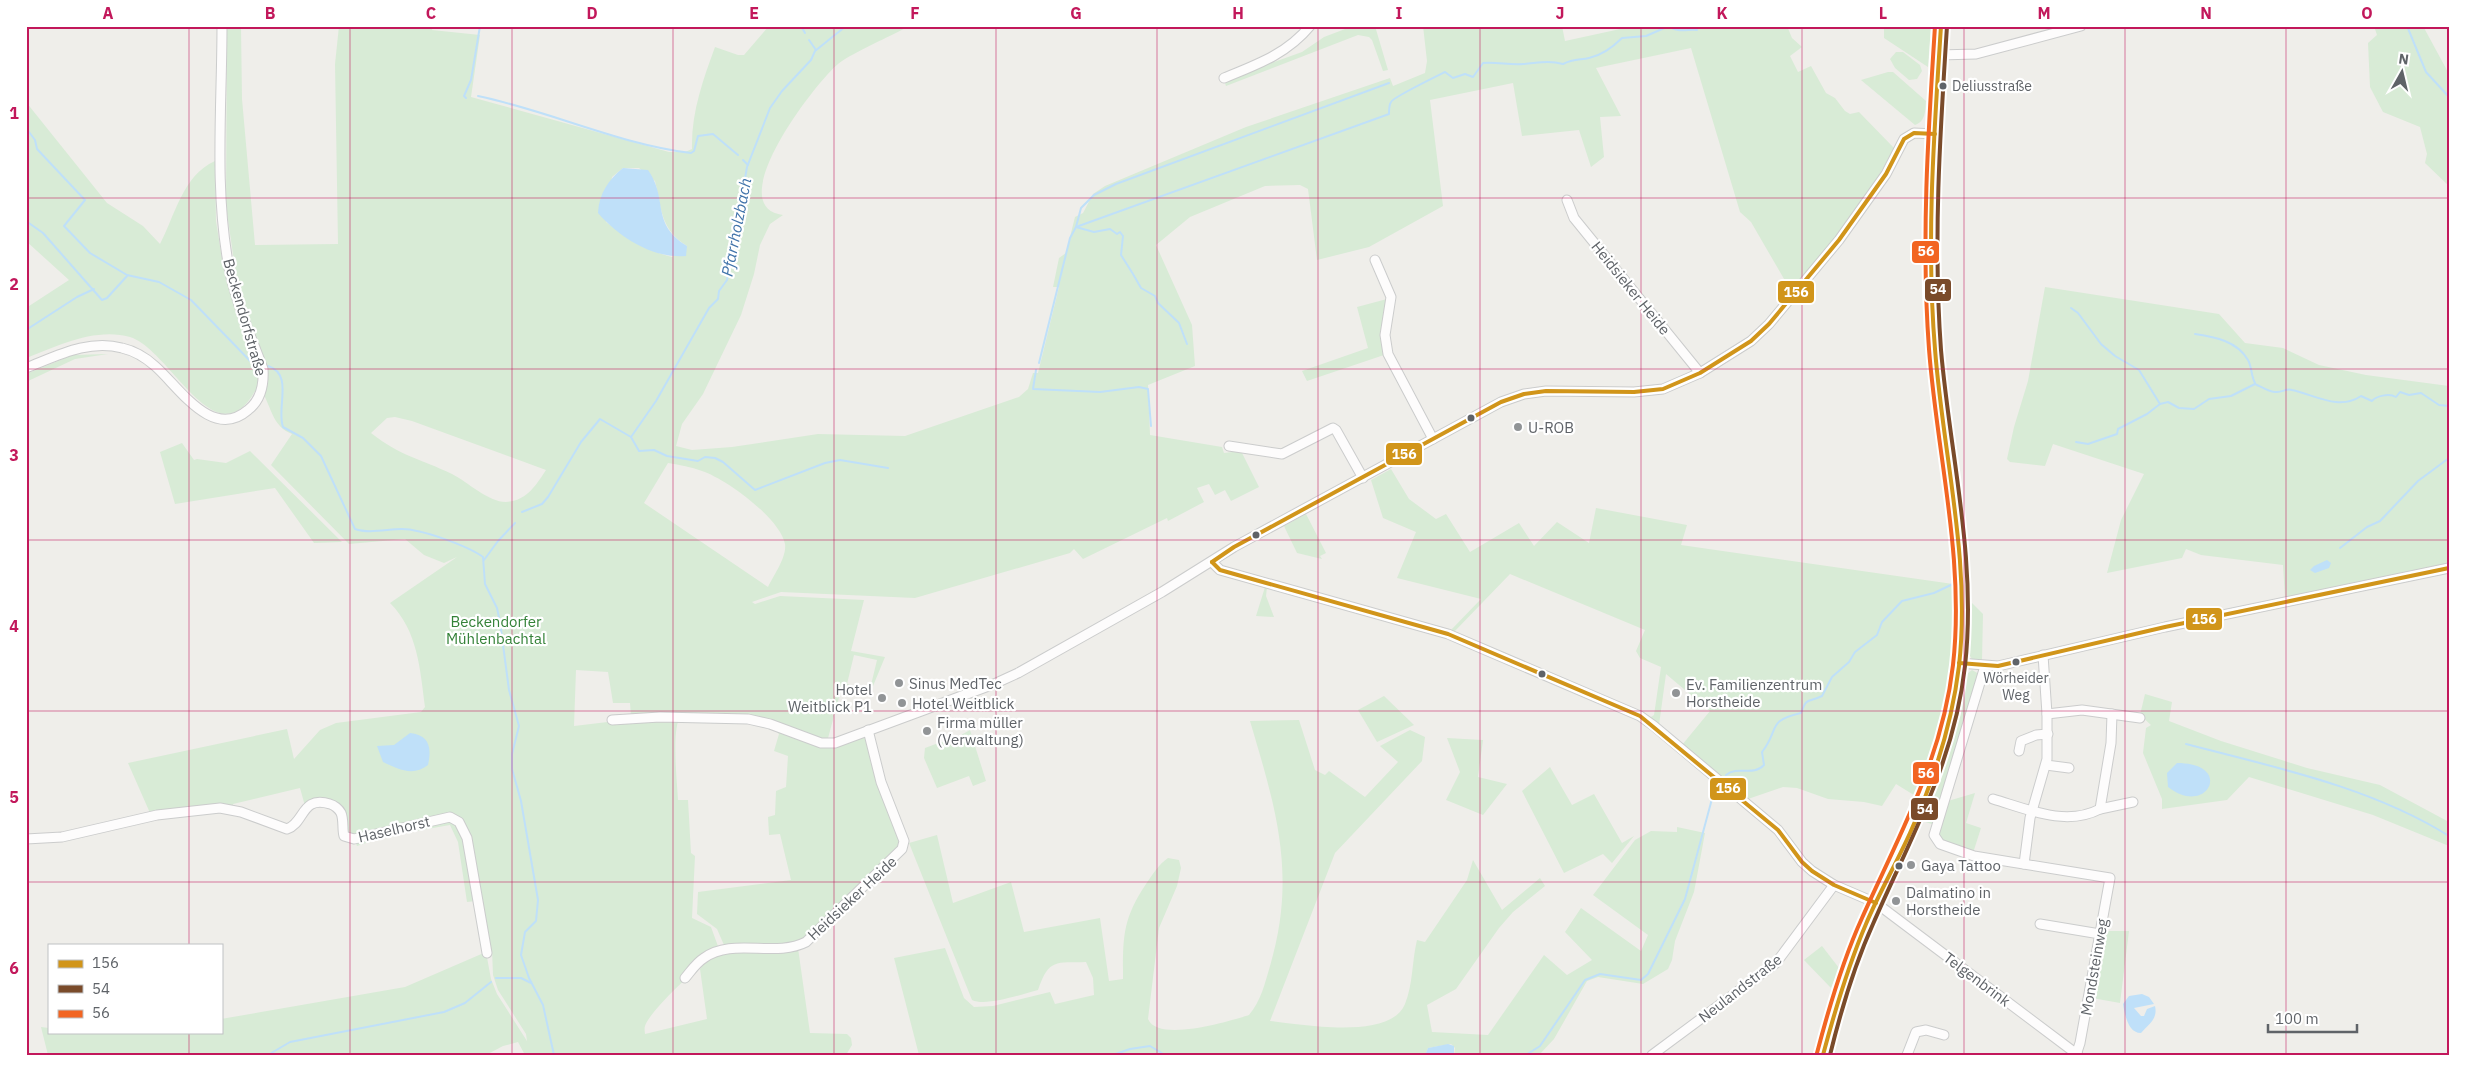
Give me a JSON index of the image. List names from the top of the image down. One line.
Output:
{"streets":{"street":["Heidsieker Heide","Beckendorfstraße","Haselhorst","Mondsteinweg","Telgenbrink","Neulandstraße"]},"crossings":[["Mondsteinweg","Telgenbrink"],["Telgenbrink","Neulandstraße"]],"water":["Pfarrholzbach"],"parks":["Beckendorfer Mühlenbachtal"],"places":["Deliusstraße","U-ROB","Wörheider Weg","Sinus MedTec","Ev. Familienzentrum Horstheide","Hotel Weitblick P1","Hotel Weitblick","Firma müller (Verwaltung)","Gaya Tattoo","Dalmatino in Horstheide"],"lines":["transit line 156","transit line 54","transit line 56"],"legend":["156","54","56"],"scale_bar":"100 m","north":"top","grid":{"columns":["A","B","C","D","E","F","G","H","I","J","K","L","M","N","O"],"rows":["1","2","3","4","5","6"]}}
